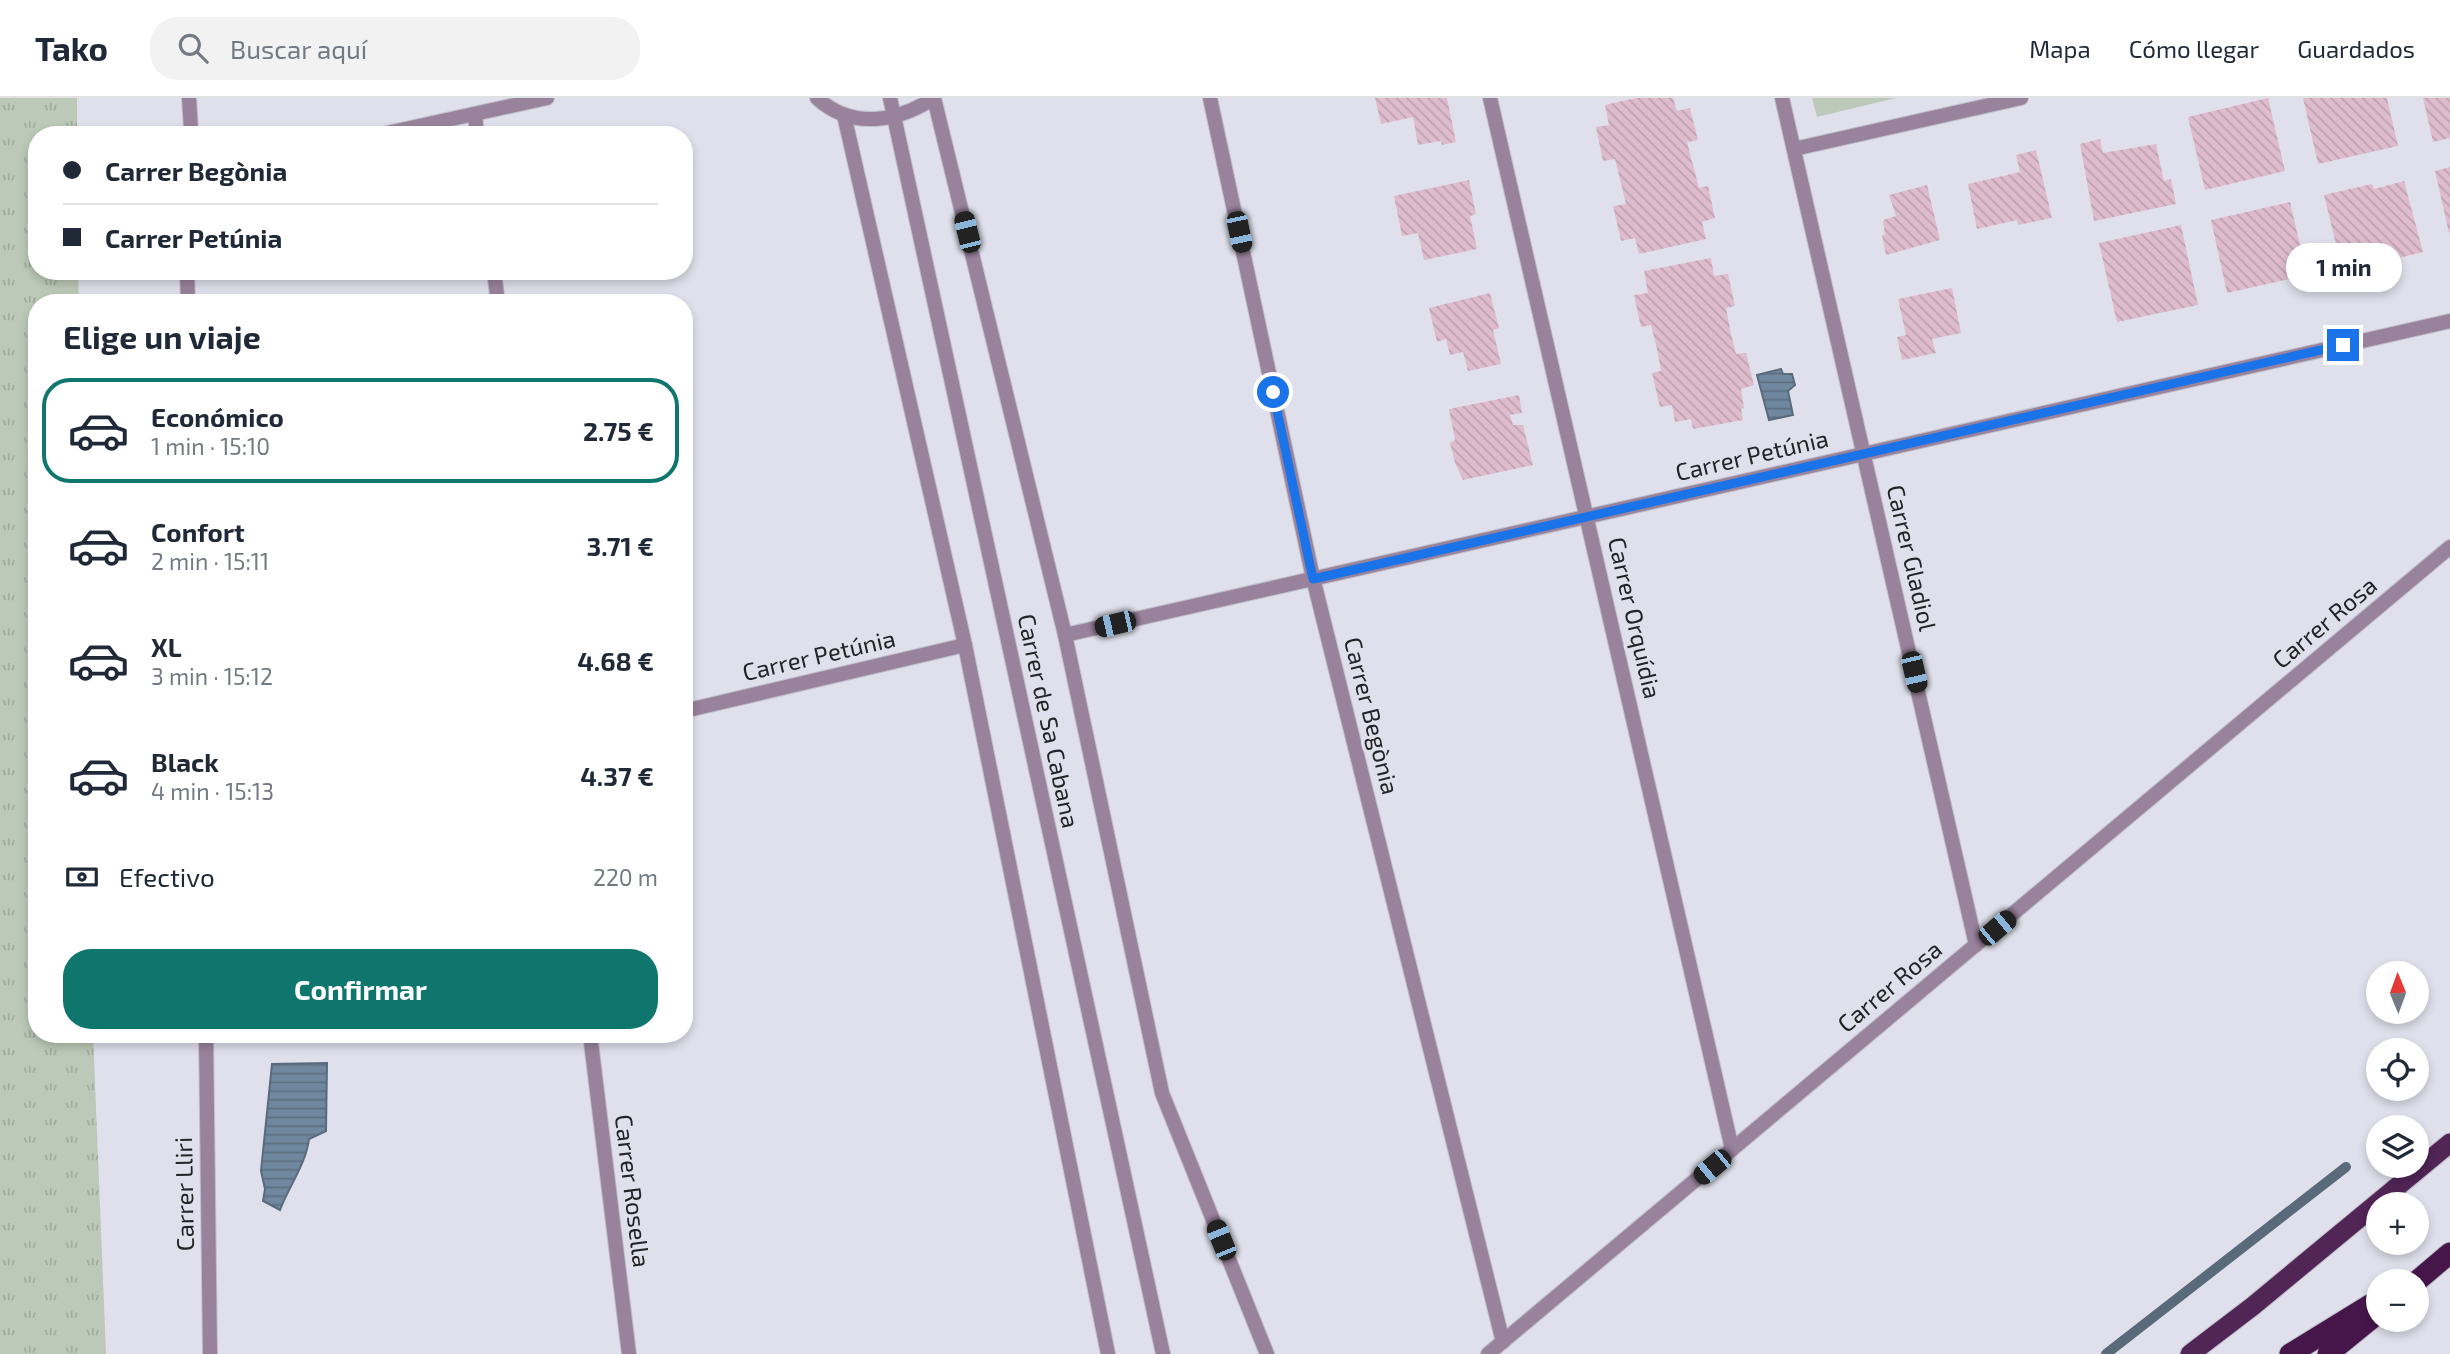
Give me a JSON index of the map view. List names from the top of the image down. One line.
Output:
{"streets":{"street":["Carrer Petúnia","Carrer Gladiol","Carrer Orquídia","Carrer Rosa","Carrer Begònia","Carrer de Sa Cabana","Carrer Rosella","Carrer Lliri"]},"crossings":[["Carrer Petúnia","Carrer Gladiol"],["Carrer Petúnia","Carrer Orquídia"],["Carrer Petúnia","Carrer Begònia"],["Carrer Gladiol","Carrer Rosa"],["Carrer Orquídia","Carrer Rosa"],["Carrer Rosa","Carrer Begònia"]],"north":"top","page":{"header":"Tako","search":"Buscar aquí","nav":["Mapa","Cómo llegar","Guardados"],"banner":["Carrer Begònia","Carrer Petúnia"],"bubble":"1 min","heading":"Elige un viaje","list":[{"name":"Económico","note":"1 min · 15:10","value":"2.75 €"},{"name":"Confort","note":"2 min · 15:11","value":"3.71 €"},{"name":"XL","note":"3 min · 15:12","value":"4.68 €"},{"name":"Black","note":"4 min · 15:13","value":"4.37 €"}],"pay":["Efectivo","220 m"],"buttons":"Confirmar","map_buttons":["+","−"]}}
